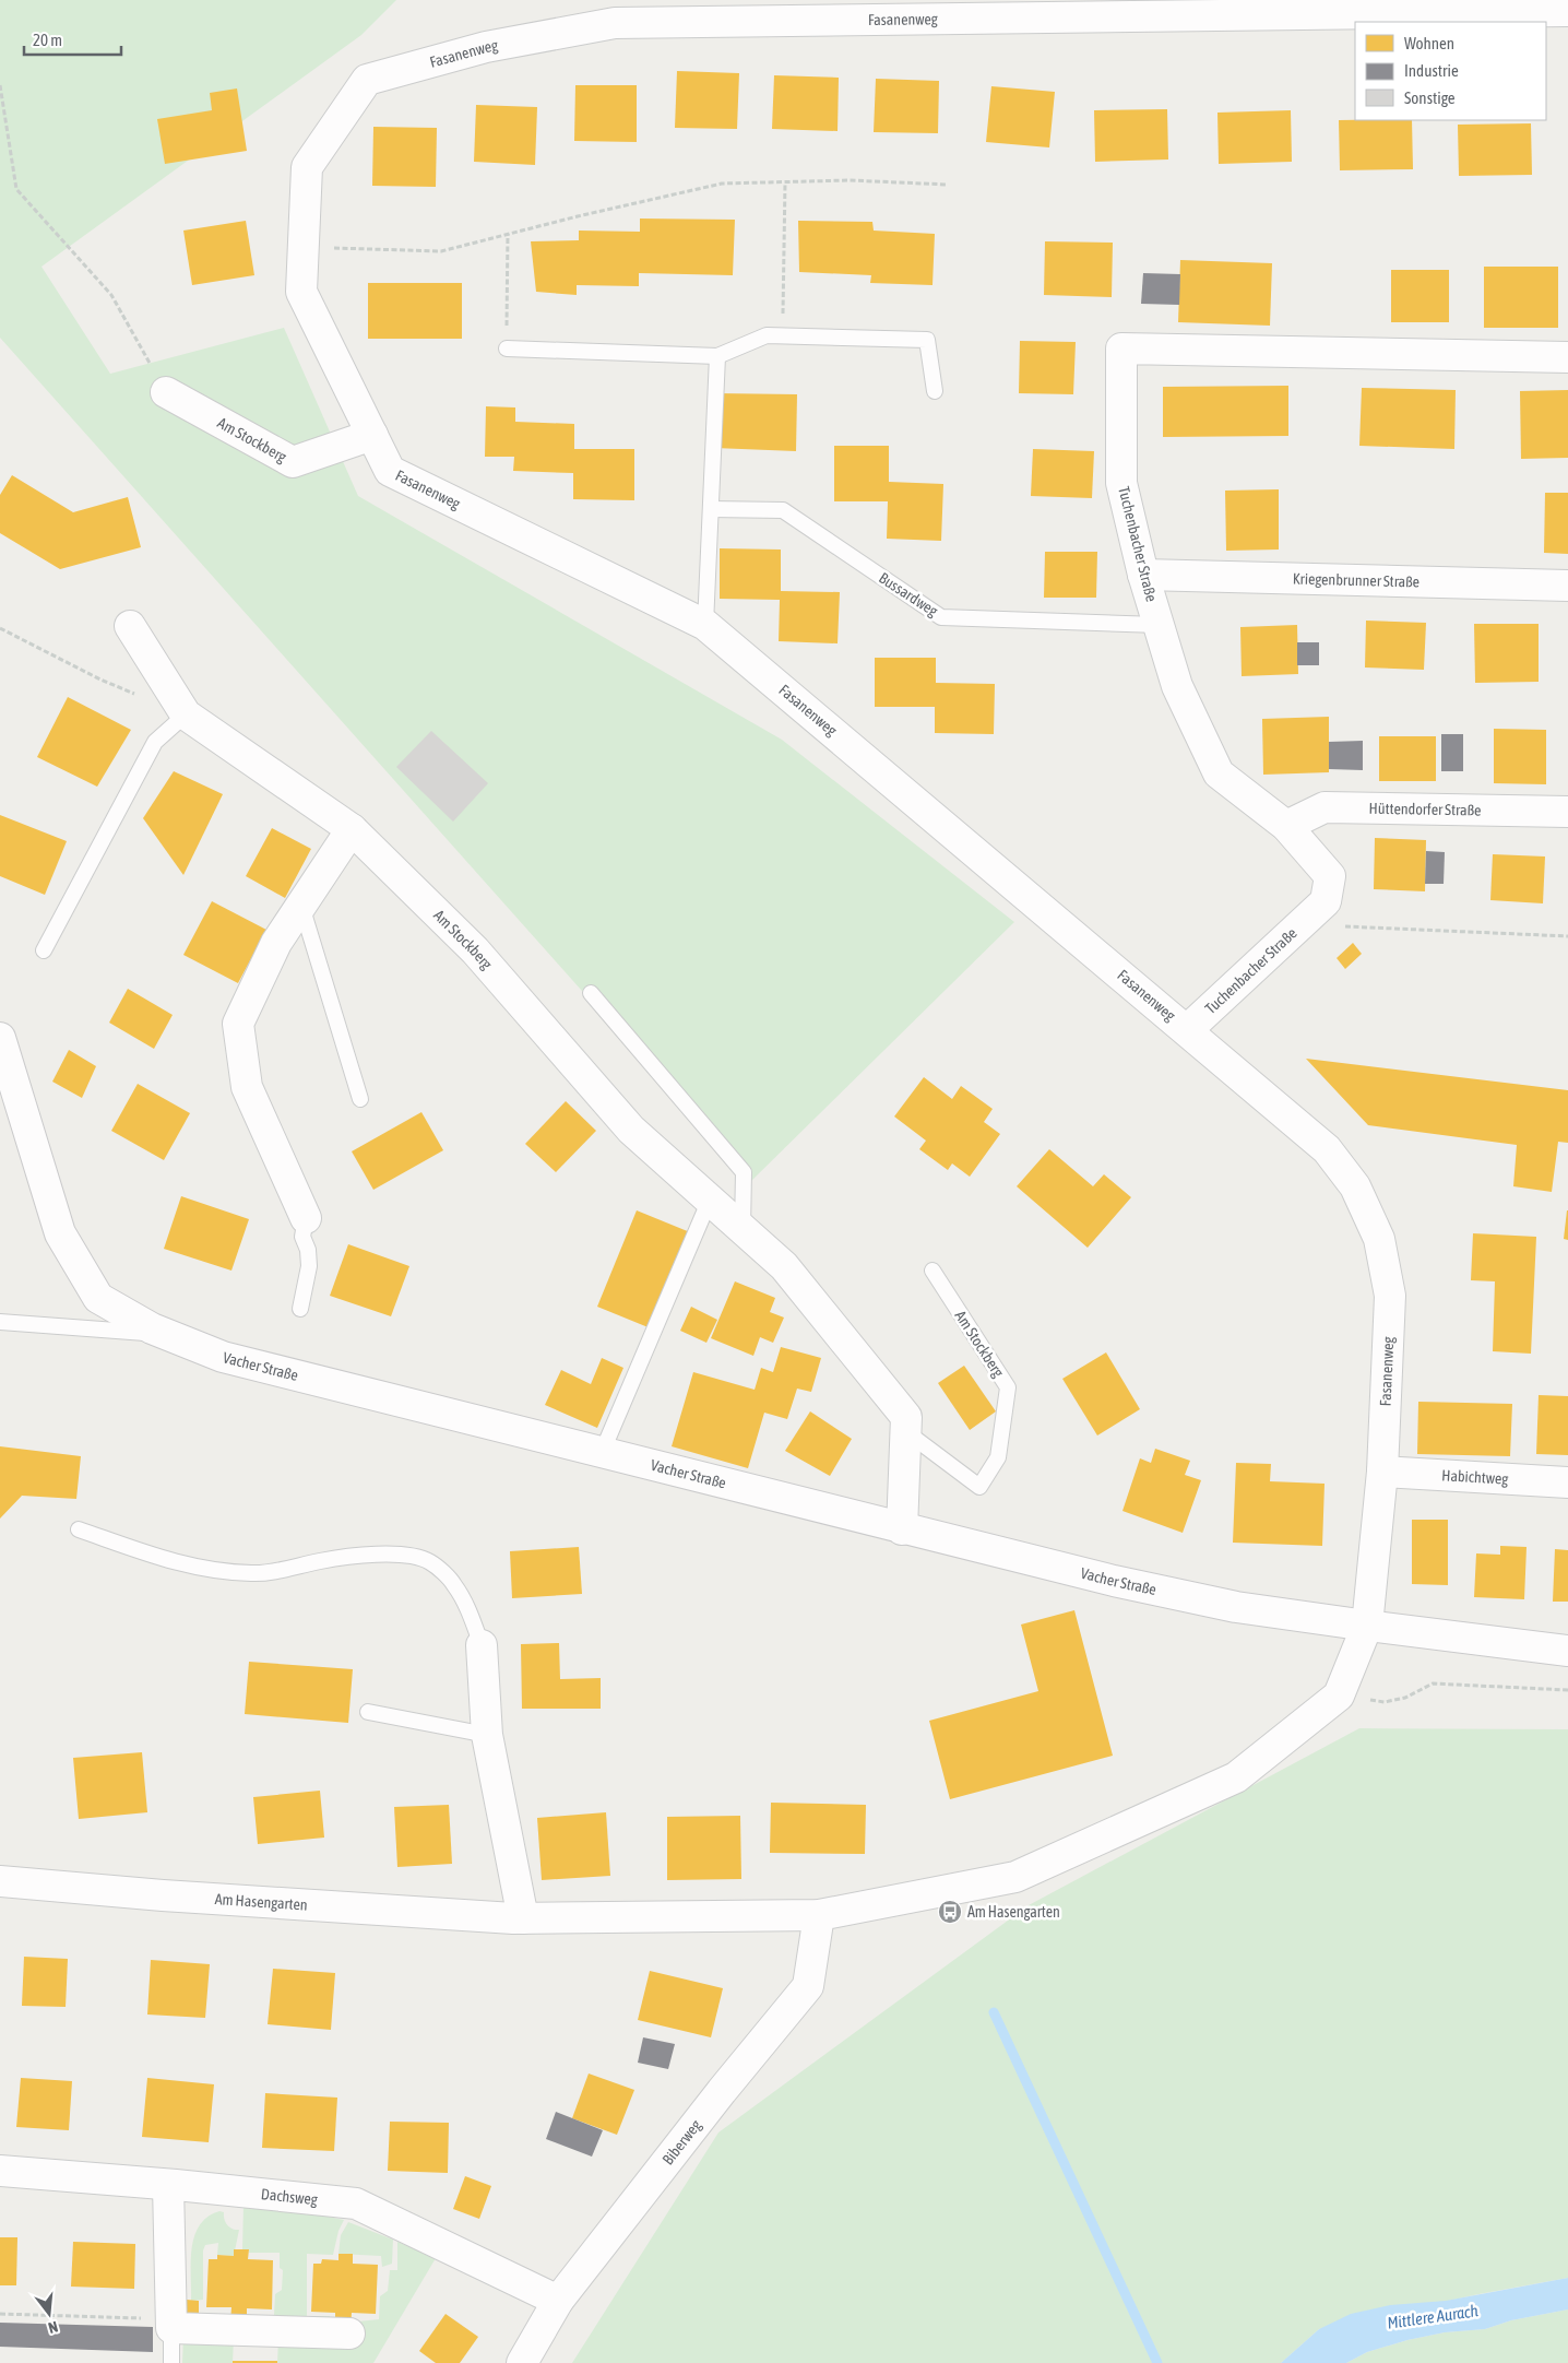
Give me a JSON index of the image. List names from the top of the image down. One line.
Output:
{"streets":{"street":["Fasanenweg","Am Stockberg","Tuchenbacher Straße","Kriegenbrunner Straße","Hüttendorfer Straße","Vacher Straße","Habichtweg","Am Hasengarten","Biberweg","Dachsweg"],"lane":["Bussardweg"]},"crossings":[["Fasanenweg","Am Stockberg"],["Fasanenweg","Tuchenbacher Straße"],["Fasanenweg","Vacher Straße"],["Fasanenweg","Habichtweg"],["Fasanenweg","Am Hasengarten"],["Am Stockberg","Vacher Straße"],["Tuchenbacher Straße","Kriegenbrunner Straße"],["Tuchenbacher Straße","Bussardweg"],["Tuchenbacher Straße","Hüttendorfer Straße"],["Vacher Straße","Am Hasengarten"],["Am Hasengarten","Biberweg"],["Biberweg","Dachsweg"]],"water":["Mittlere Aurach"],"places":{"bus stop":["Am Hasengarten"]},"legend":["Wohnen","Industrie","Sonstige"],"scale_bar":"20 m","north":"bottom"}
